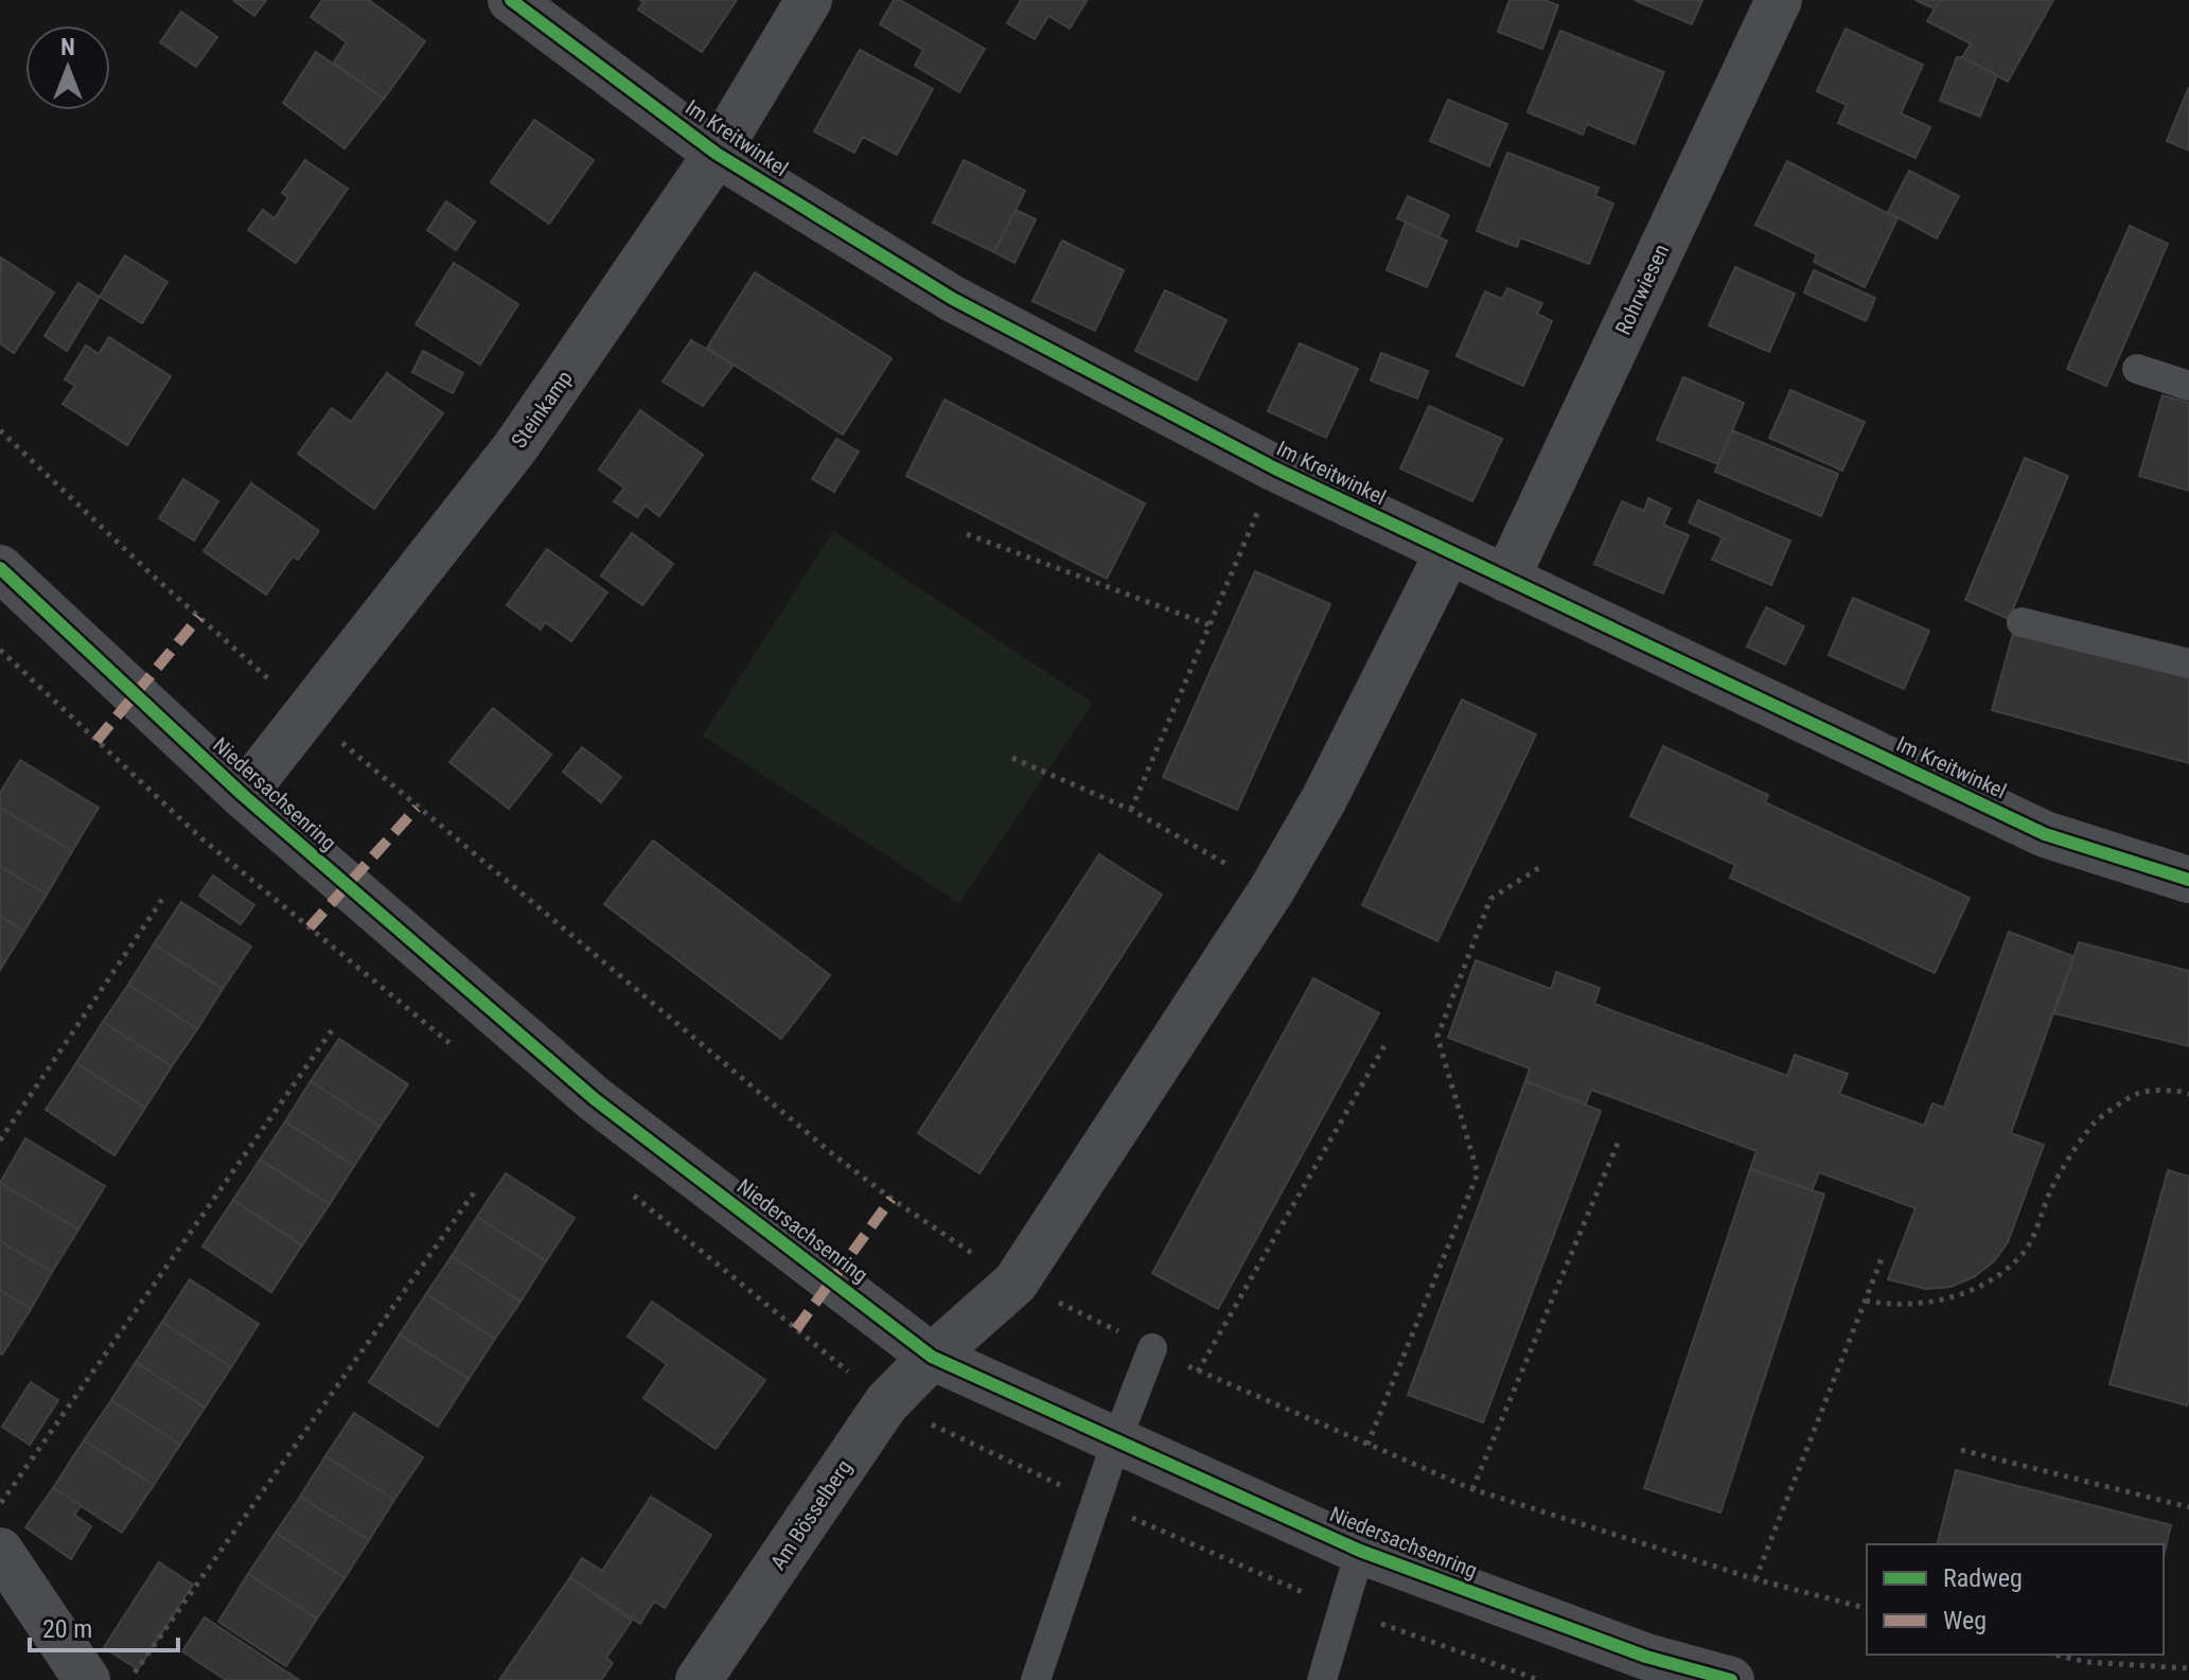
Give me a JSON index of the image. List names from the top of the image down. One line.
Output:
{"streets":{"street":["Im Kreitwinkel","Rohrwiesen","Steinkamp","Niedersachsenring","Am Bösselberg"]},"crossings":[["Im Kreitwinkel","Rohrwiesen"],["Im Kreitwinkel","Steinkamp"],["Steinkamp","Niedersachsenring"],["Niedersachsenring","Am Bösselberg"]],"legend":["Radweg","Weg"],"scale_bar":"20 m","north":"top"}
